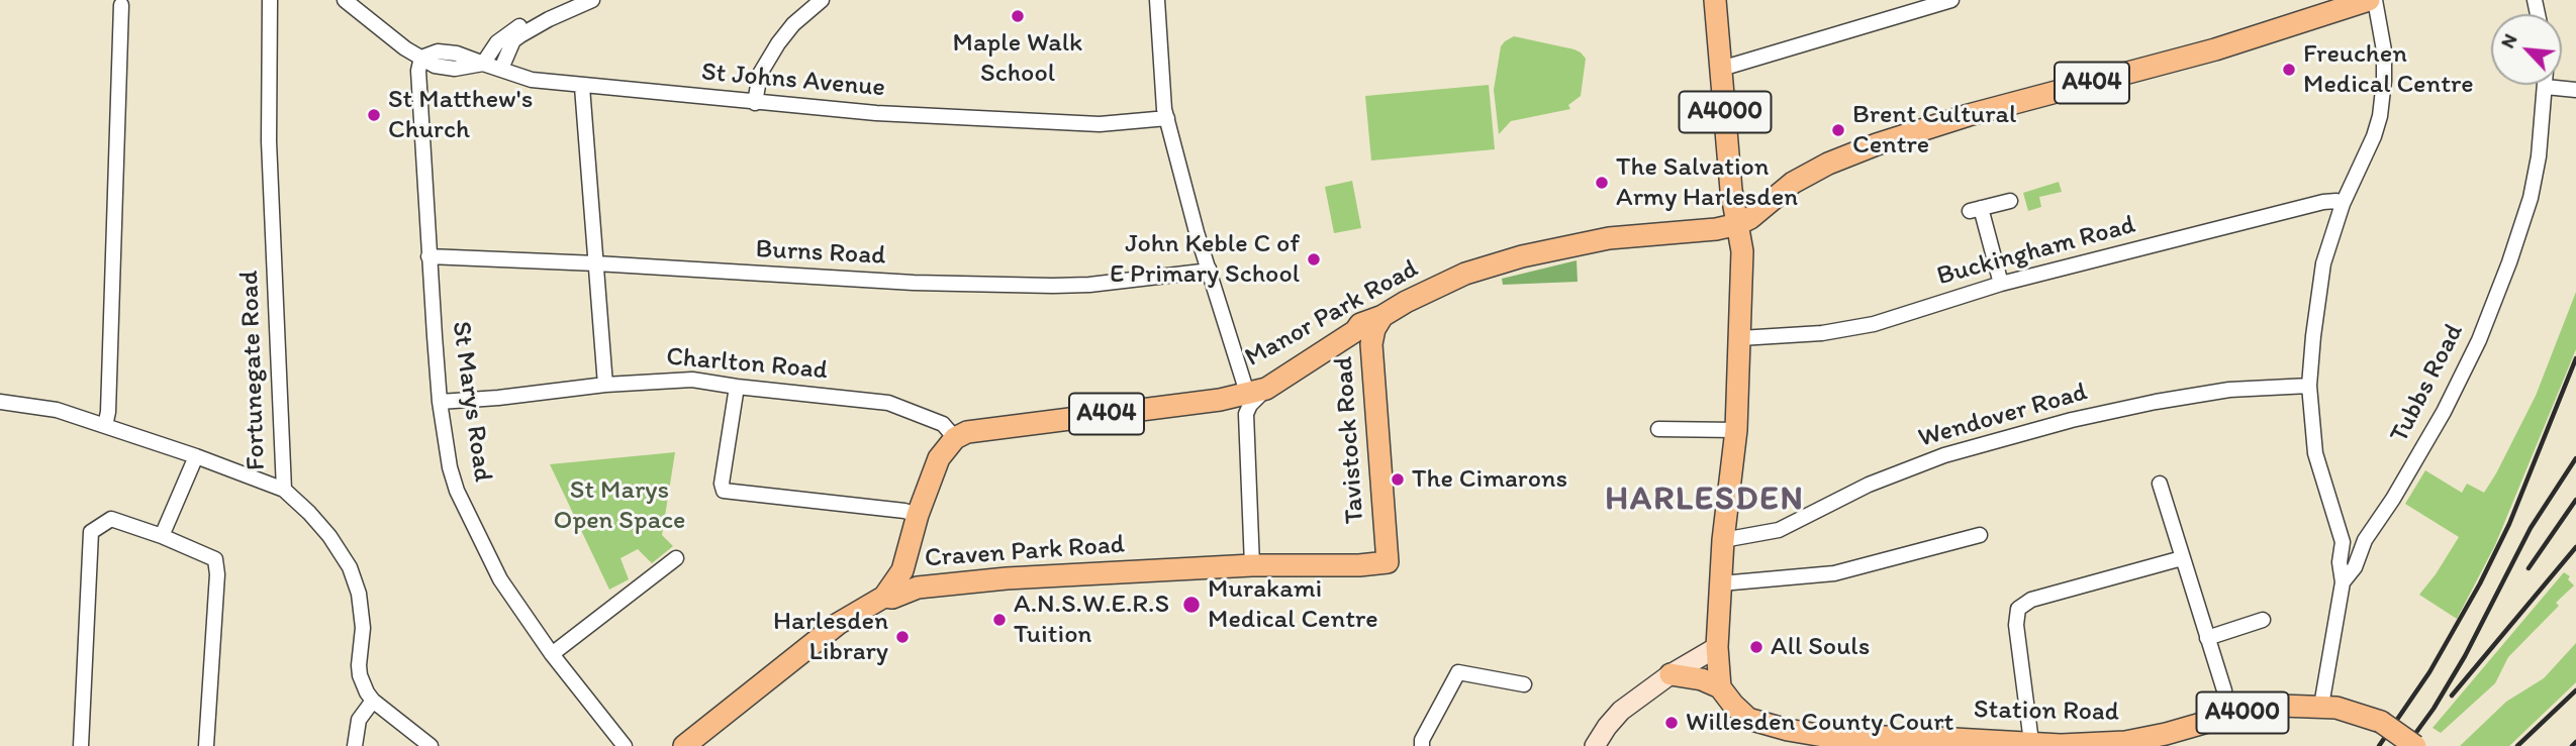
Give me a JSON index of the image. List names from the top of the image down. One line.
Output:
{"streets":{"main road":["A404","A4000","Manor Park Road","Tavistock Road","Craven Park Road","Station Road"],"street":["St Johns Avenue","Buckingham Road","Burns Road","Charlton Road","Fortunegate Road","Tubbs Road","St Marys Road","Wendover Road"]},"crossings":[["St Johns Avenue","St Marys Road"],["A404","A4000"],["A404","Manor Park Road"],["A4000","Manor Park Road"],["Burns Road","St Marys Road"],["Manor Park Road","Charlton Road"],["Manor Park Road","Tavistock Road"],["Charlton Road","St Marys Road"],["Tubbs Road","Station Road"],["Tavistock Road","Craven Park Road"]],"districts":["HARLESDEN"],"parks":["St Marys Open Space"],"places":["Maple Walk School","Freuchen Medical Centre","St Matthew's Church","Brent Cultural Centre","The Salvation Army Harlesden","John Keble C of E Primary School","The Cimarons","Murakami Medical Centre","A.N.S.W.E.R.S Tuition","Harlesden Library","All Souls","Willesden County Court"],"north":"top left"}
